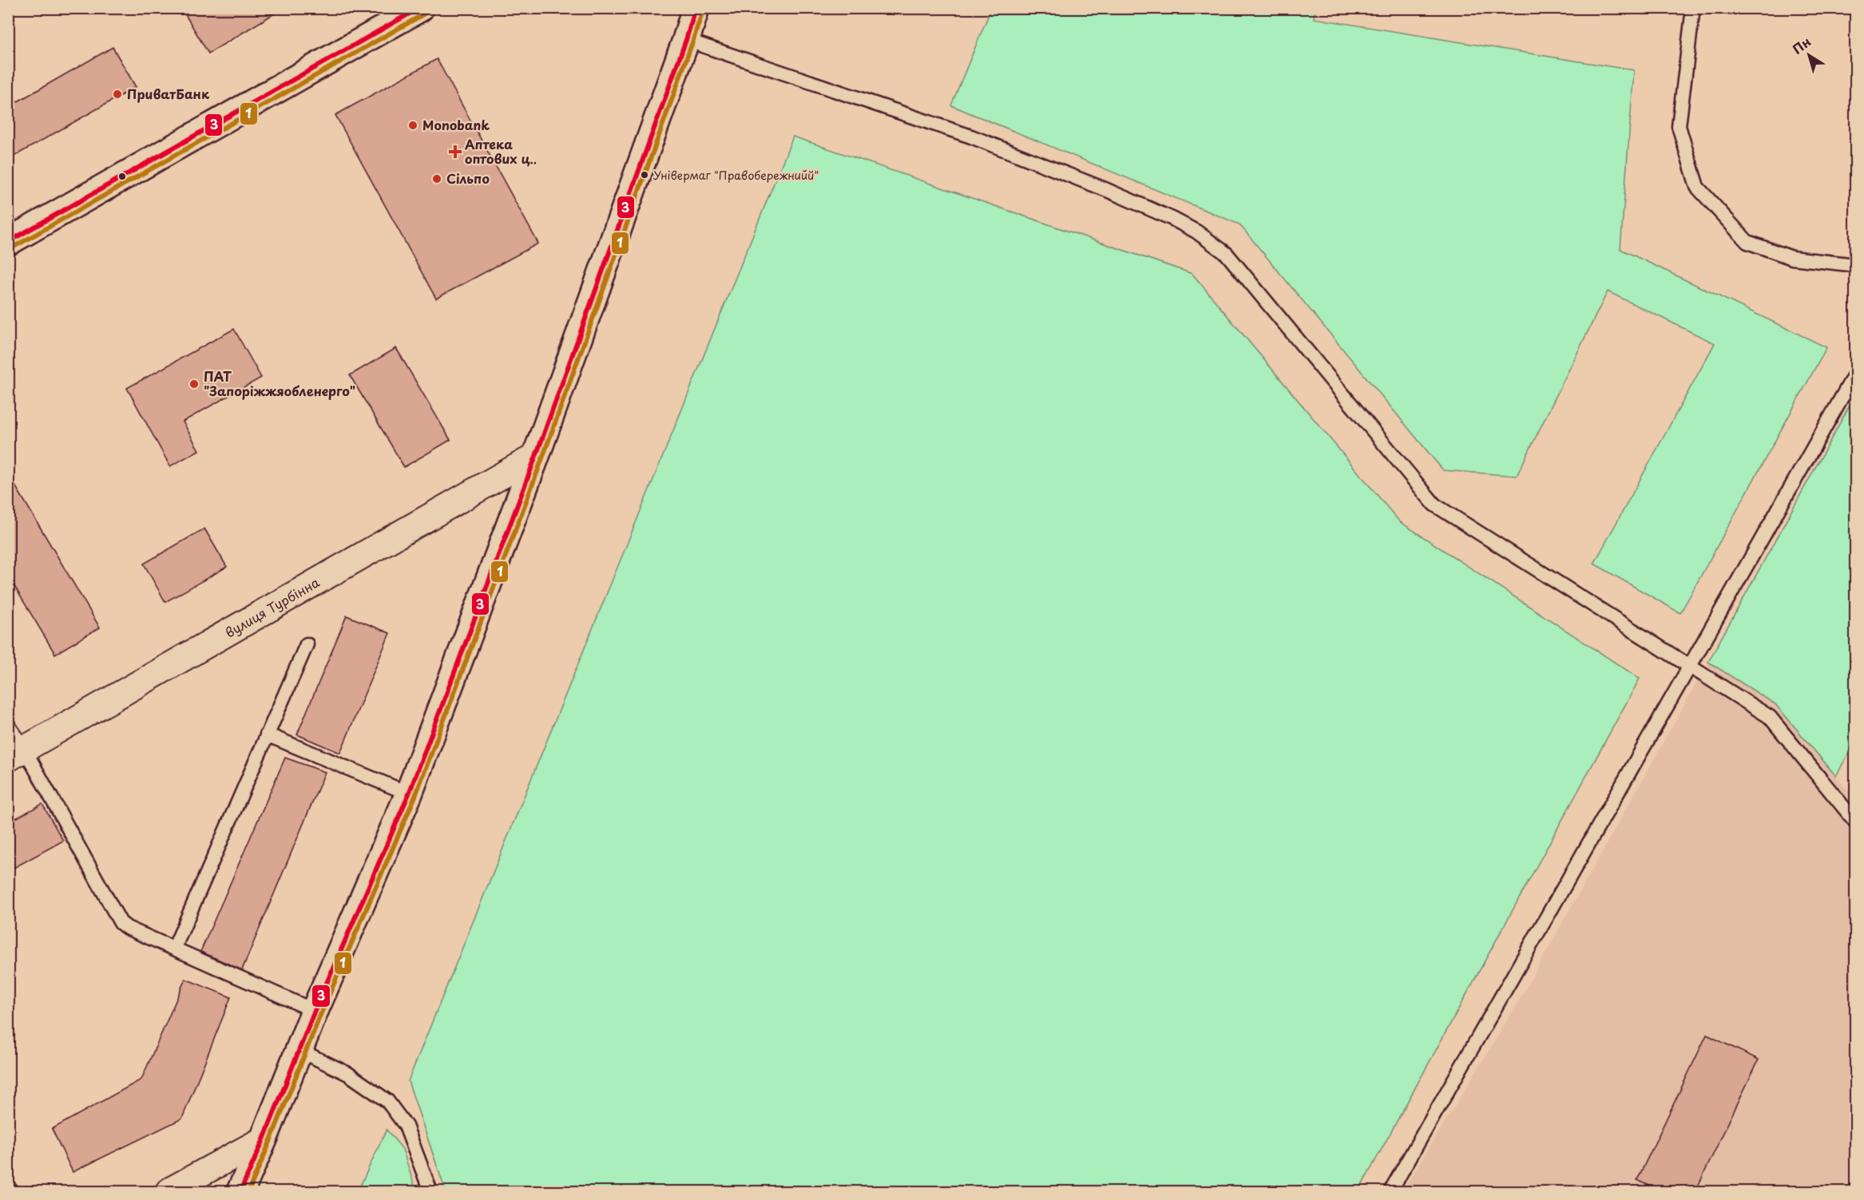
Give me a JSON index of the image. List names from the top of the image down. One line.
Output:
{"streets":{"street":["вулиця Турбінна"]},"places":{"other":["ПриватБанк","Monobank","Універмаг \"Правобережнийй\"","Сільпо","ПАТ \"Запоріжжяобленерго\""],"health":["Аптека оптових ц‥"]},"lines":["transit line 3","transit line 1"],"north":"top left"}
